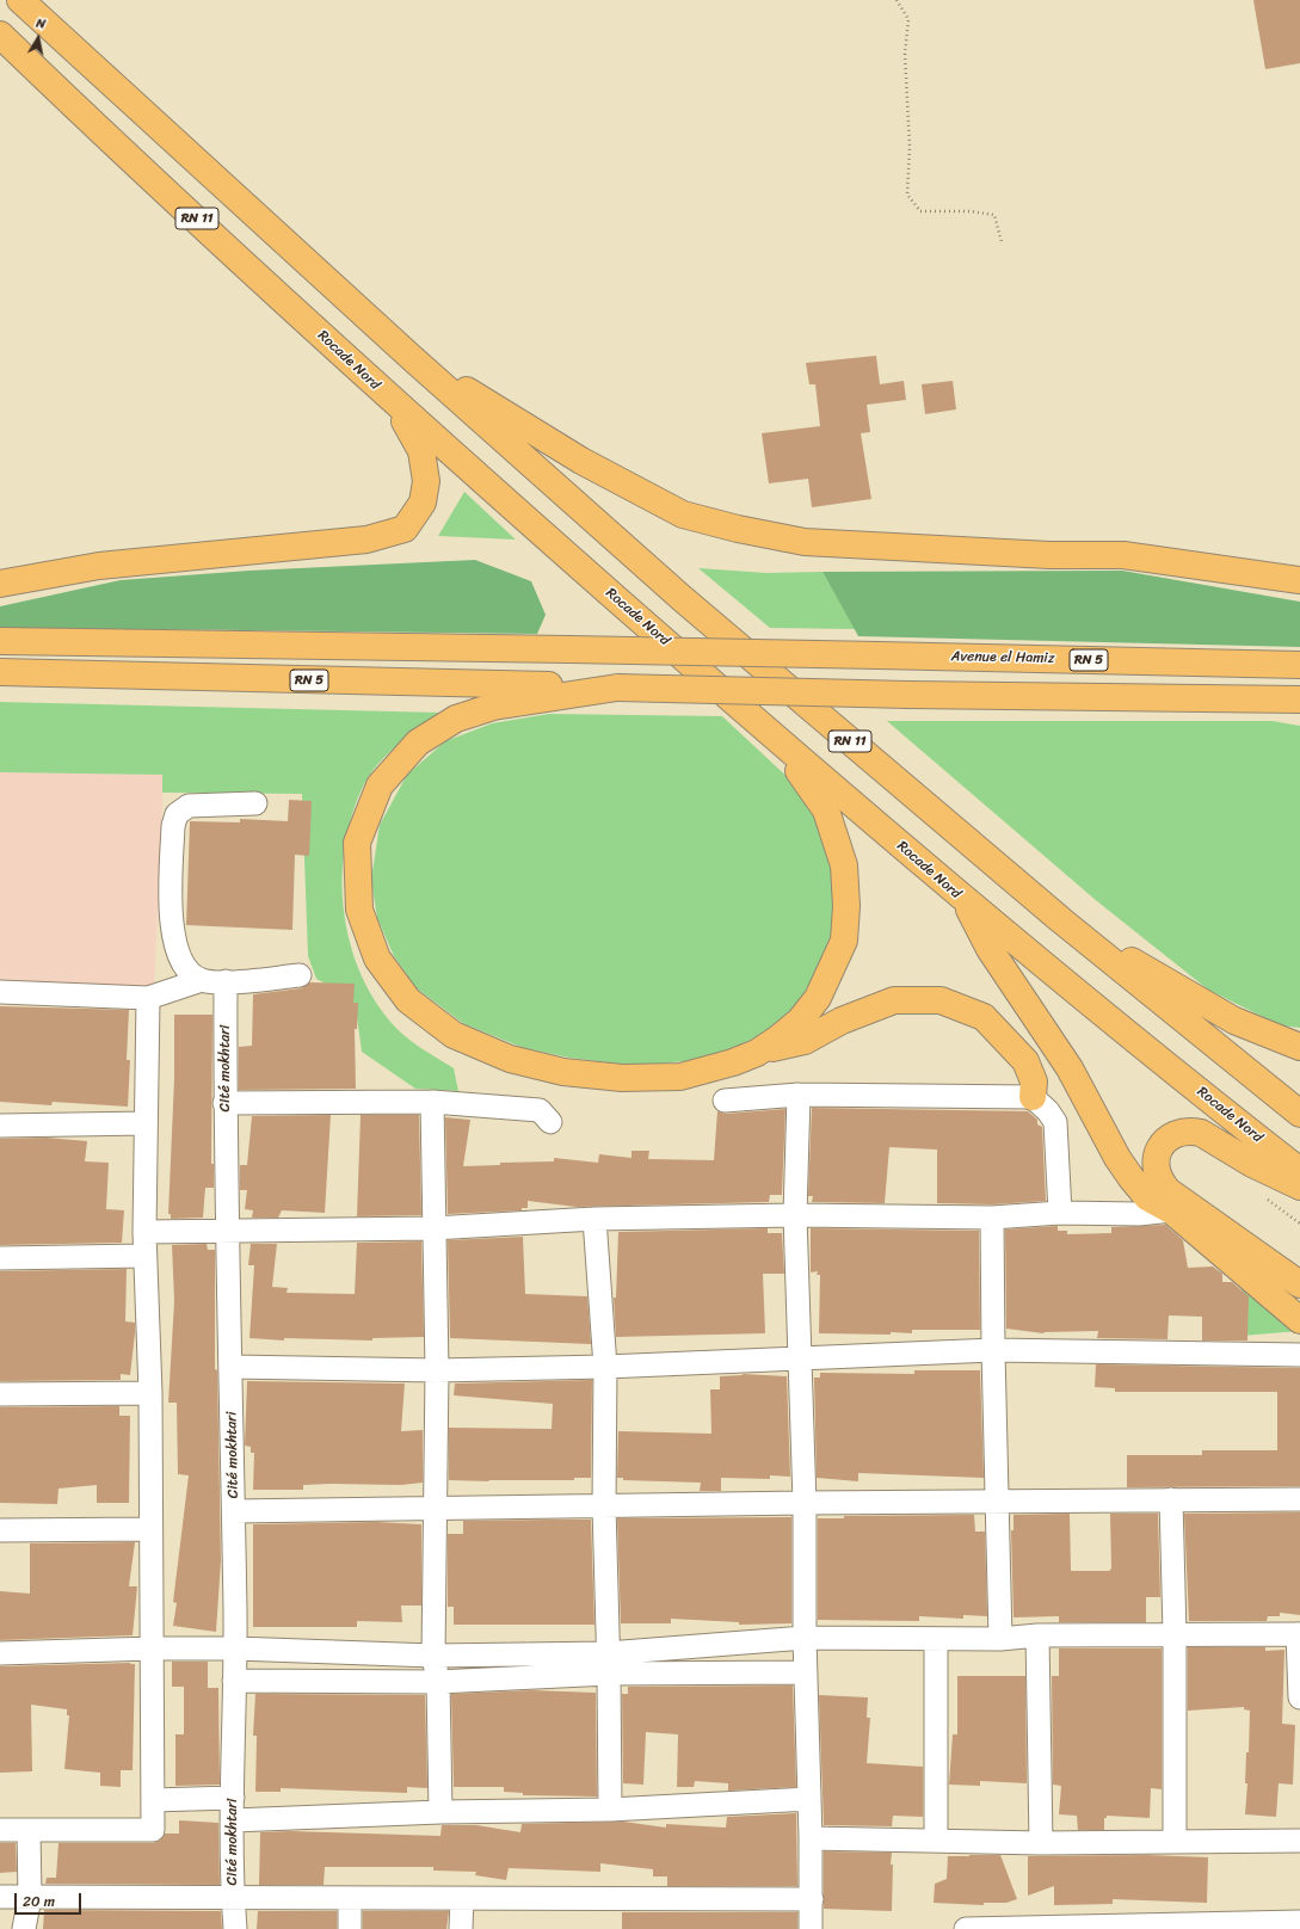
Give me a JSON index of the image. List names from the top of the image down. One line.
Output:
{"streets":{"highway":["RN 11","Rocade Nord","Avenue el Hamiz","RN 5"],"street":["Cité mokhtari"]},"scale_bar":"20 m","north":"top"}
